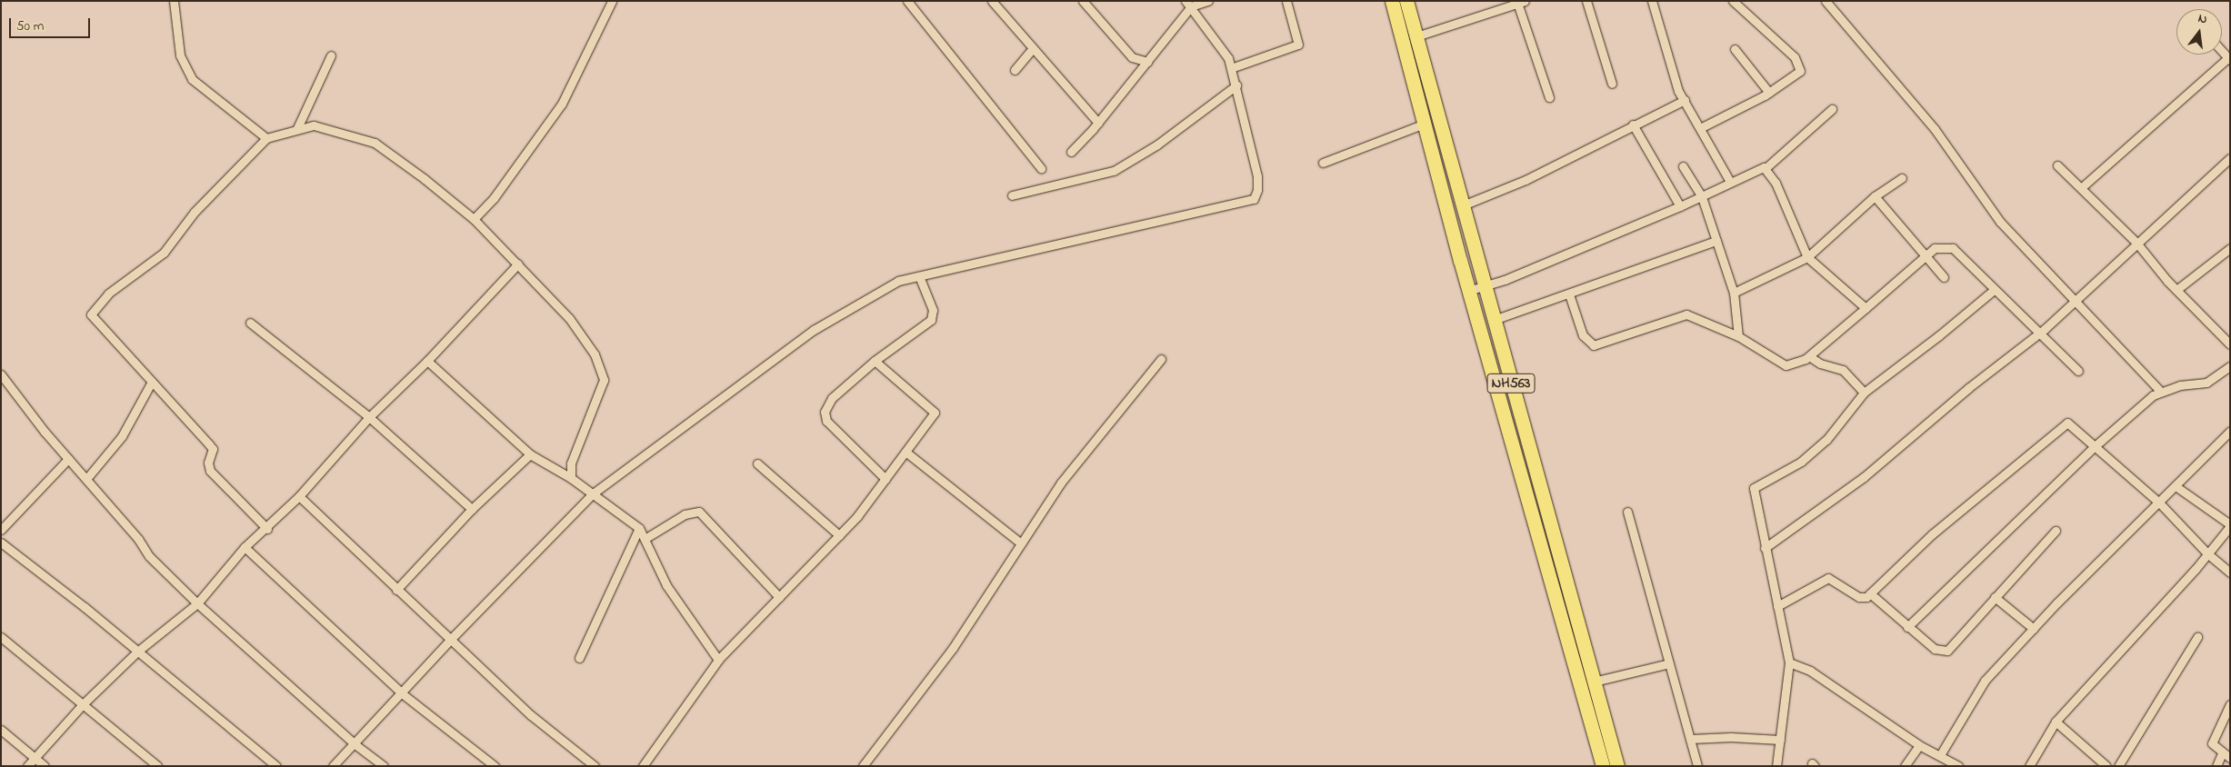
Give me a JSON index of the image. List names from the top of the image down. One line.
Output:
{"streets":{"highway":["NH563"]},"scale_bar":"50 m","north":"top"}
